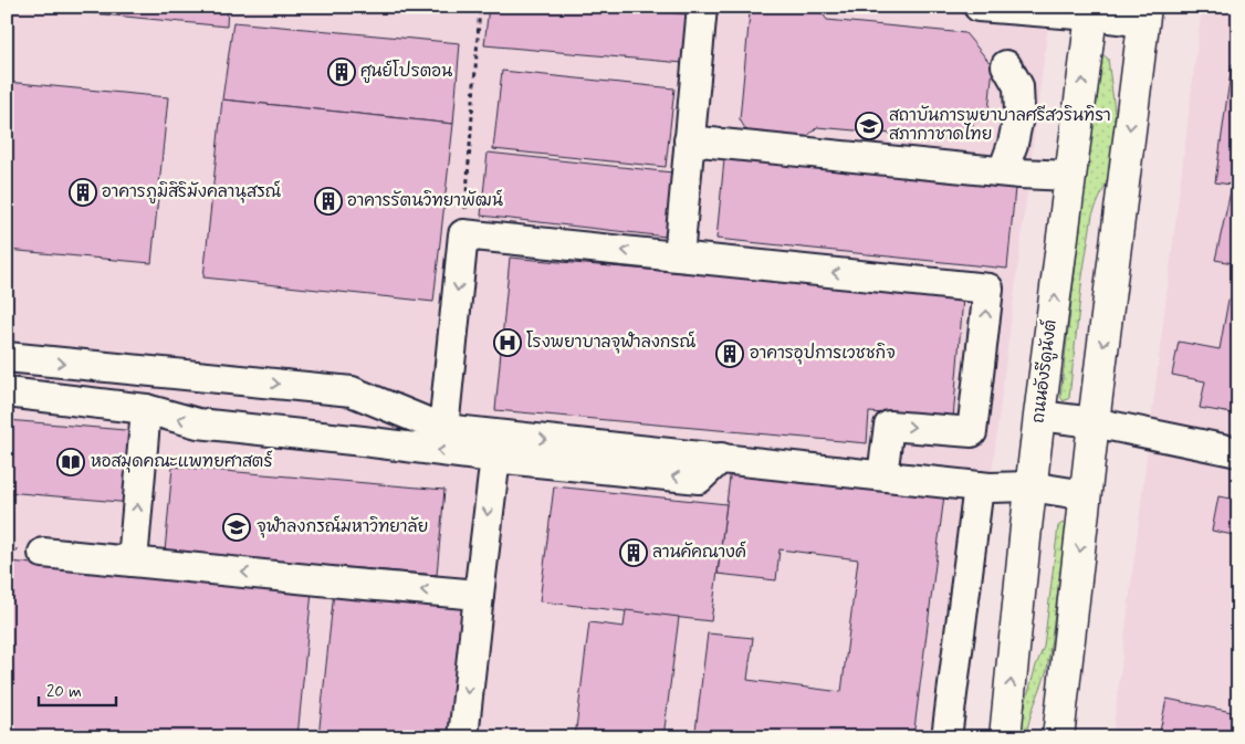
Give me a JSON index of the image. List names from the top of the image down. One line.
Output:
{"streets":{"main road":["ถนนอังรีดูนังต์"]},"places":{"building":["ศูนย์โปรตอน","อาคารภูมิสิริมังคลานุสรณ์","อาคารรัตนวิทยาพัฒน์","อาคารอุปการเวชชกิจ","ลานคัคณางค์"],"school or university":["สถาบันการพยาบาลศรีสวรินทิรา สภากาชาดไทย","จุฬาลงกรณ์มหาวิทยาลัย"],"hospital":["โรงพยาบาลจุฬาลงกรณ์"],"library":["หอสมุดคณะแพทยศาสตร์"]},"scale_bar":"20 m"}
